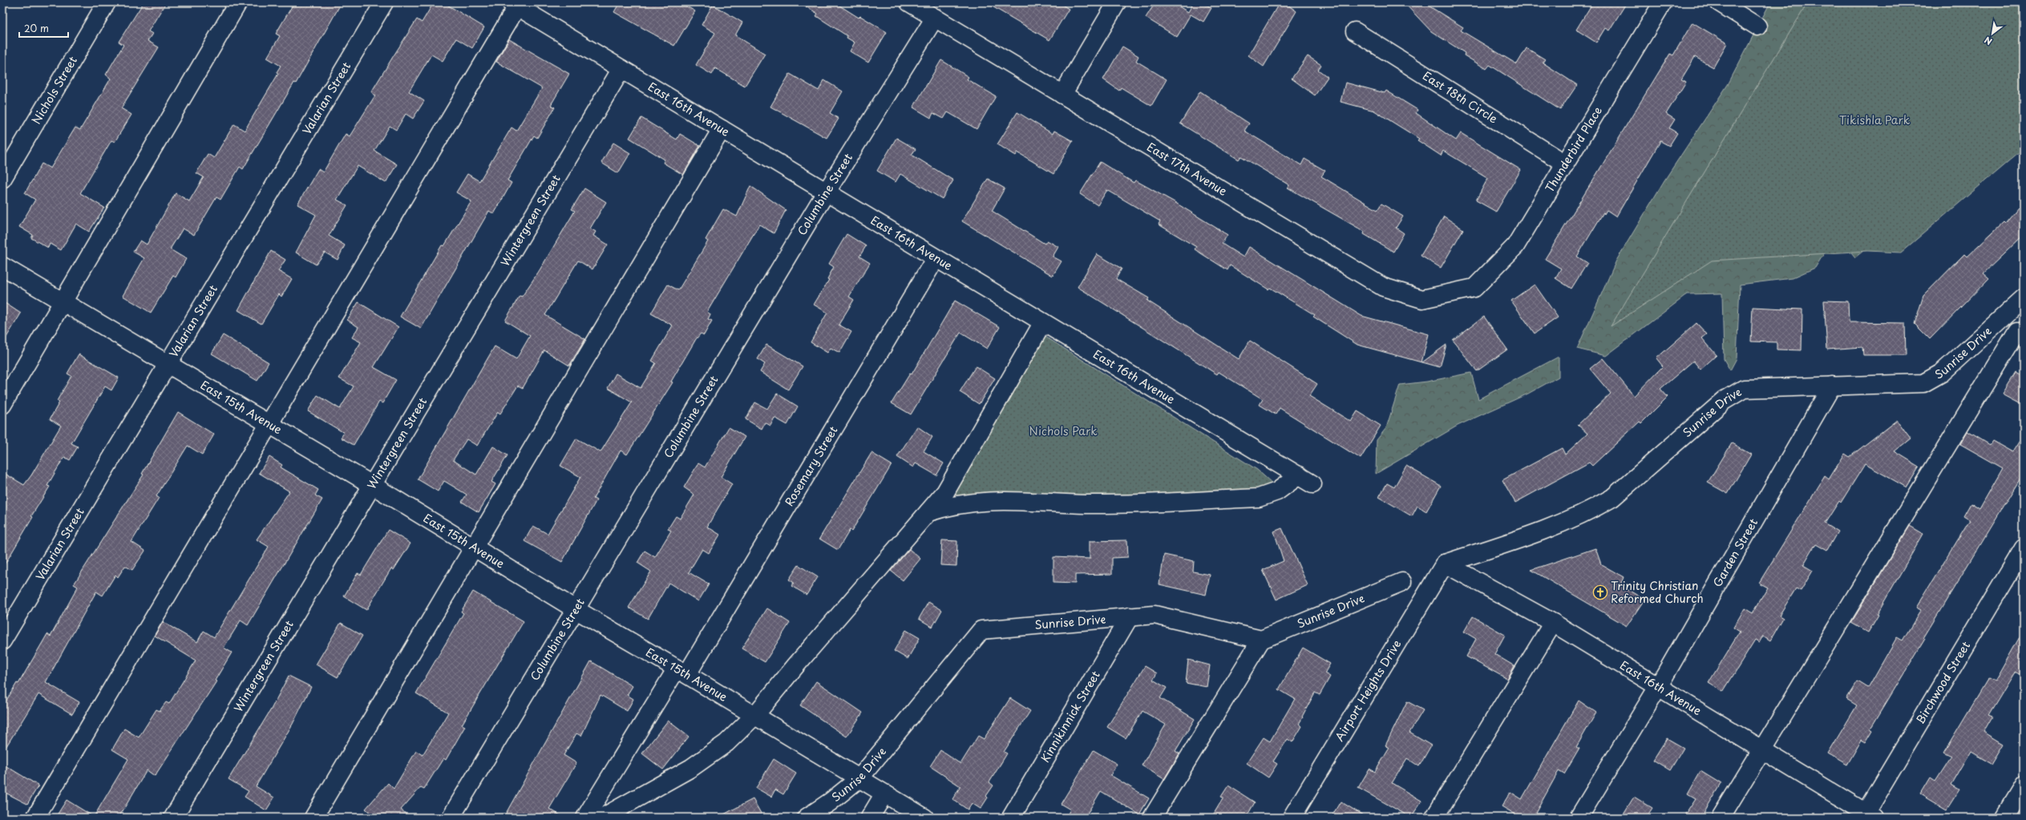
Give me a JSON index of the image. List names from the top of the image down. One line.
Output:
{"streets":{"street":["Nichols Street","East 18th Circle","Valarian Street","East 16th Avenue","Thunderbird Place","East 17th Avenue","Columbine Street","Wintergreen Street","Sunrise Drive","East 15th Avenue","Rosemary Street","Garden Street","Birchwood Street","Airport Heights Drive","Kinnikinnick Street"]},"crossings":[["East 18th Circle","Thunderbird Place"],["Valarian Street","East 15th Avenue"],["East 16th Avenue","Columbine Street"],["East 16th Avenue","Wintergreen Street"],["East 16th Avenue","Sunrise Drive"],["East 16th Avenue","Rosemary Street"],["East 16th Avenue","Garden Street"],["East 16th Avenue","Birchwood Street"],["East 16th Avenue","Airport Heights Drive"],["Thunderbird Place","East 17th Avenue"],["East 17th Avenue","Columbine Street"],["Columbine Street","East 15th Avenue"],["Wintergreen Street","East 15th Avenue"],["Sunrise Drive","East 15th Avenue"],["Sunrise Drive","Garden Street"],["Sunrise Drive","Airport Heights Drive"],["Sunrise Drive","Kinnikinnick Street"],["East 15th Avenue","Rosemary Street"]],"parks":["Tikishla Park","Nichols Park"],"places":{"church":["Trinity Christian Reformed Church"]},"scale_bar":"20 m","north":"bottom left"}
